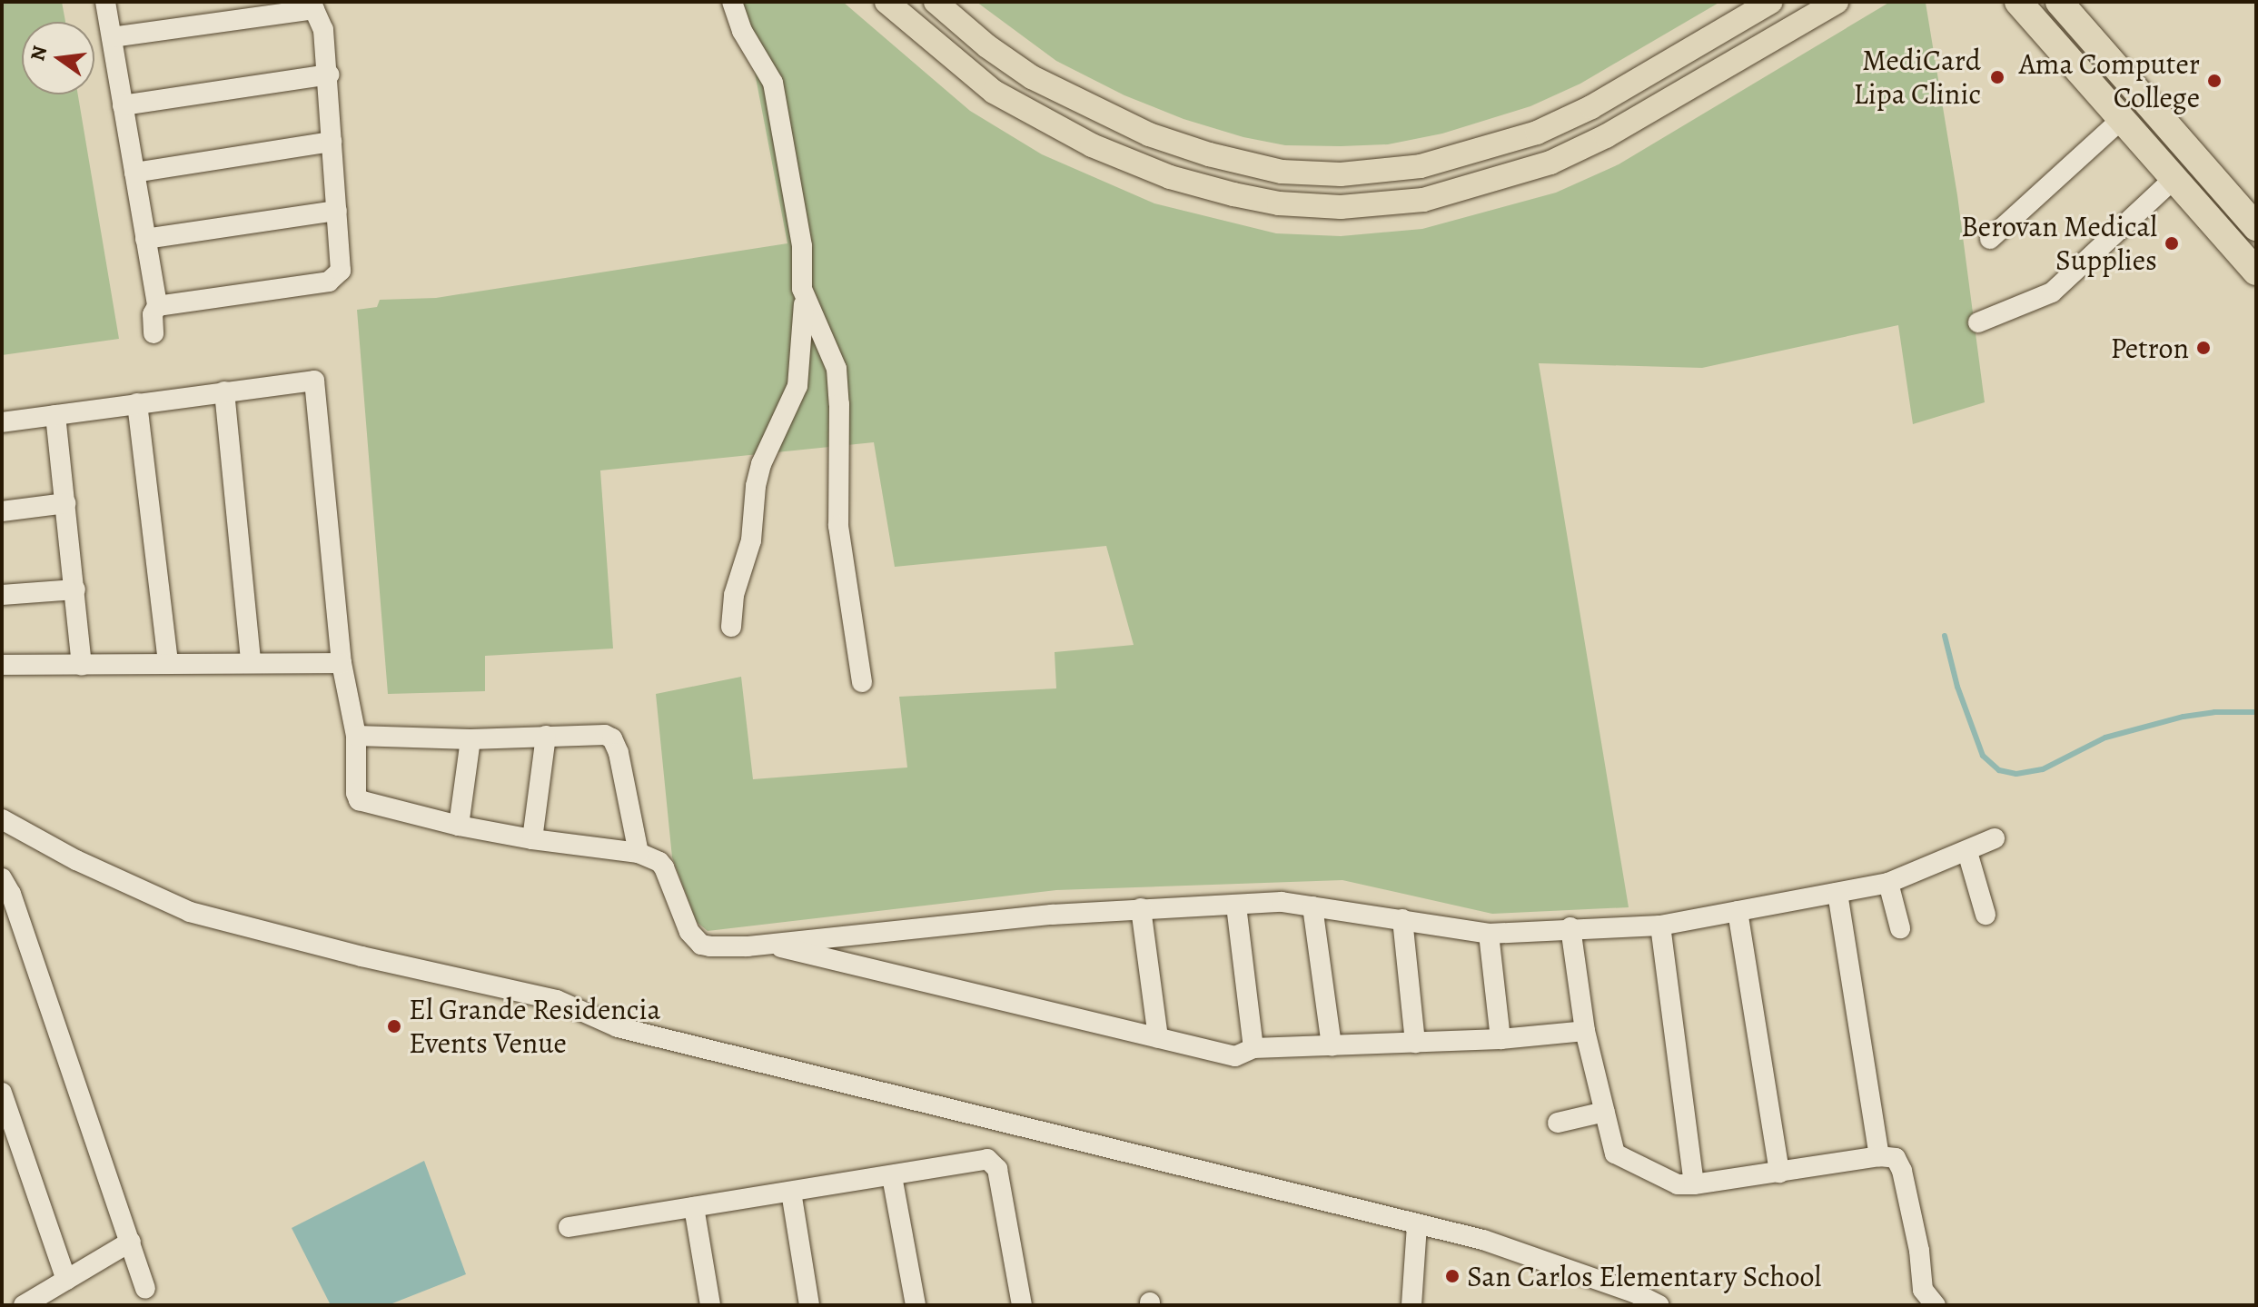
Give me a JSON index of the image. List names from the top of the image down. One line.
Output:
{"places":["MediCard Lipa Clinic","Ama Computer College","Berovan Medical Supplies","Petron","El Grande Residencia Events Venue","San Carlos Elementary School"],"north":"left"}
